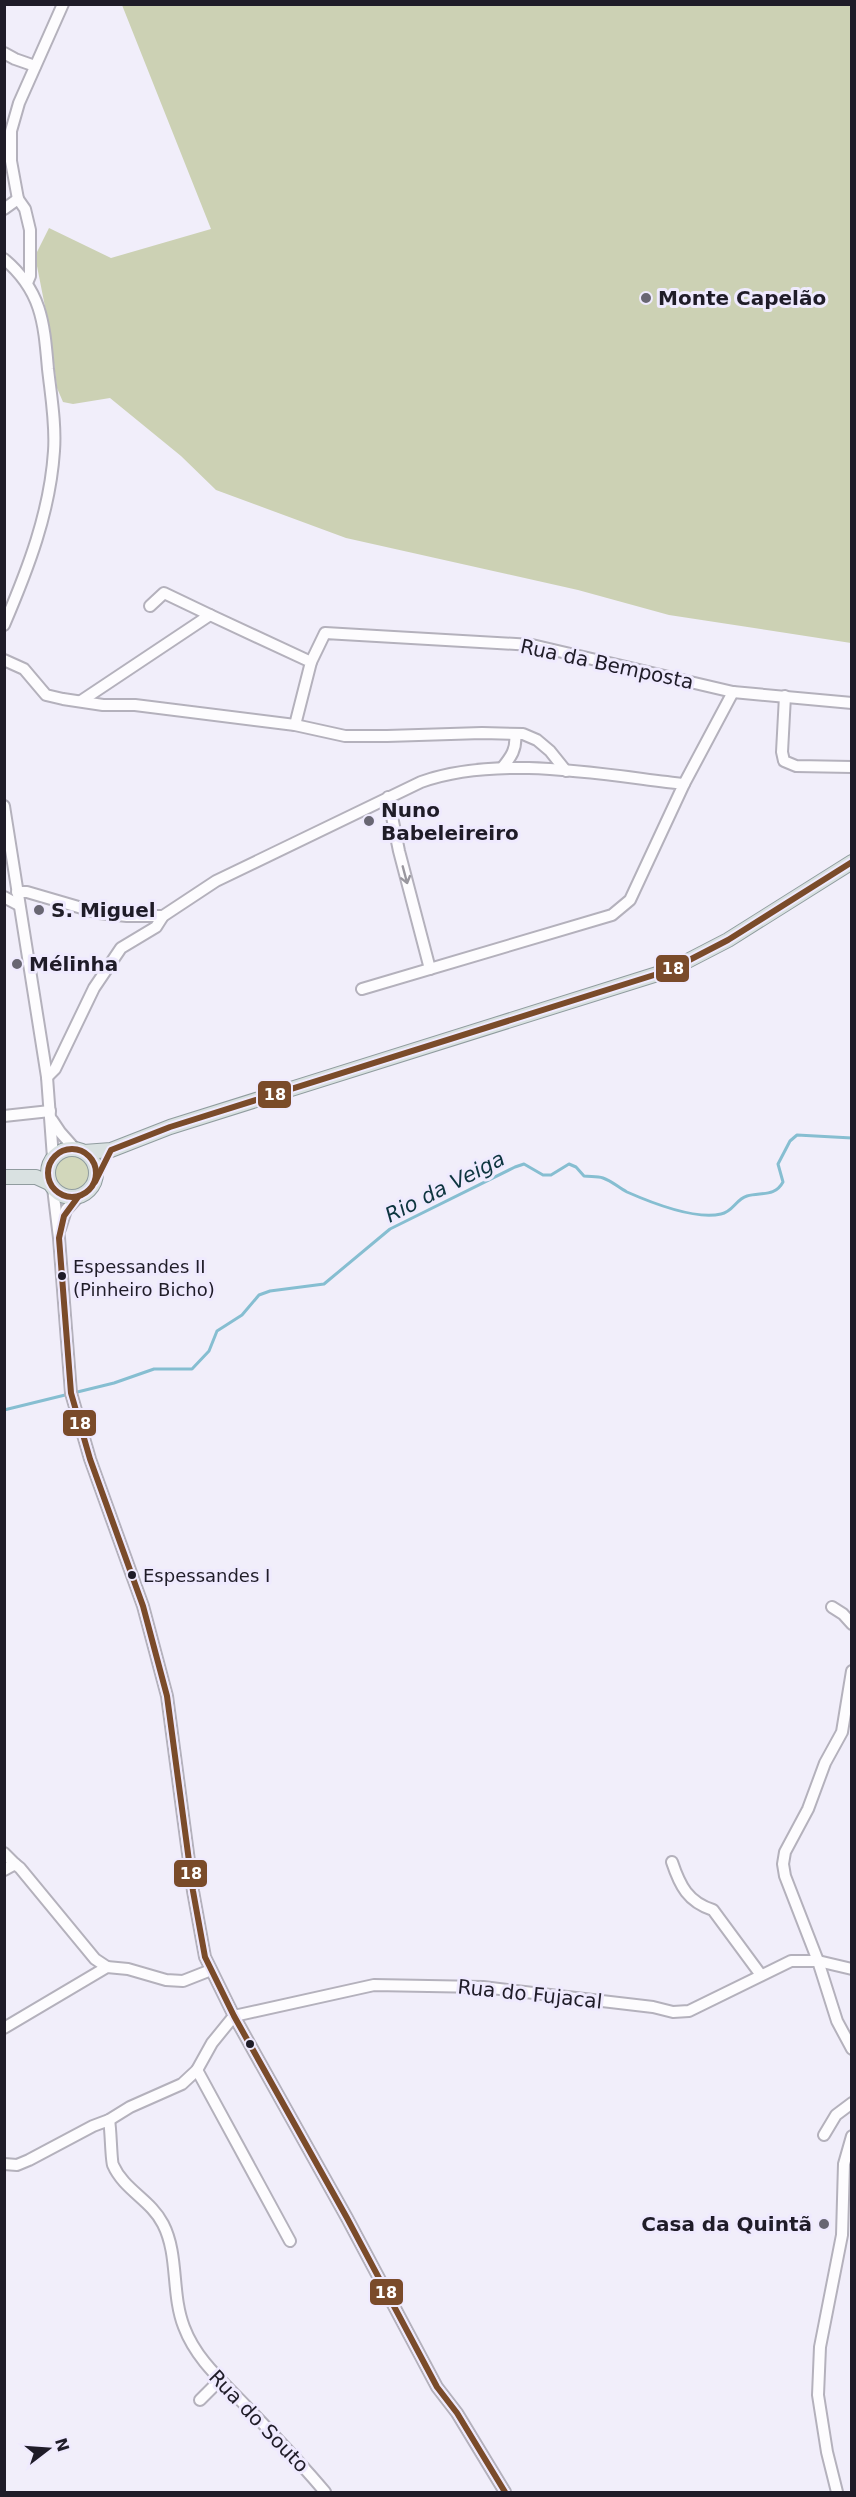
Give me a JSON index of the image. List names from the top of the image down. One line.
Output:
{"streets":{"street":["Rua da Bemposta","Rua do Fujacal","Rua do Souto"]},"water":["Rio da Veiga"],"places":["Monte Capelão","Nuno Babeleireiro","S. Miguel","Mélinha","Espessandes II (Pinheiro Bicho)","Espessandes I","Casa da Quintã"],"lines":["transit line 18"],"north":"right"}
